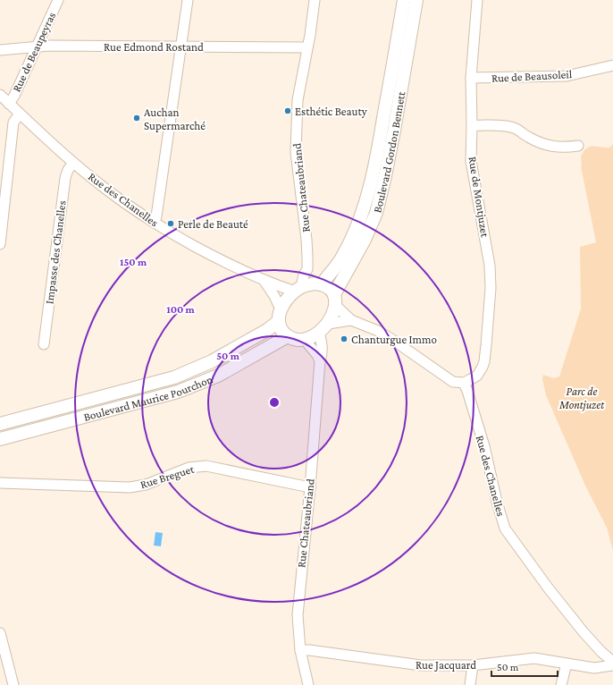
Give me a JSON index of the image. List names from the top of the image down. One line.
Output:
{"streets":{"main road":["Boulevard Gordon Bennett","Boulevard Maurice Pourchon"],"street":["Rue Edmond Rostand","Rue de Beaupeyras","Rue de Beausoleil","Rue Chateaubriand","Rue de Montjuzet","Rue des Chanelles","Impasse des Chanelles","Rue Breguet","Rue Jacquard"]},"crossings":[["Rue Edmond Rostand","Rue de Beaupeyras"],["Rue Edmond Rostand","Rue Chateaubriand"],["Rue de Beaupeyras","Rue des Chanelles"],["Rue de Beausoleil","Rue de Montjuzet"],["Boulevard Gordon Bennett","Rue Chateaubriand"],["Boulevard Gordon Bennett","Rue des Chanelles"],["Boulevard Gordon Bennett","Boulevard Maurice Pourchon"],["Rue Chateaubriand","Rue des Chanelles"],["Rue Chateaubriand","Boulevard Maurice Pourchon"],["Rue Chateaubriand","Rue Breguet"],["Rue Chateaubriand","Rue Jacquard"],["Rue de Montjuzet","Rue des Chanelles"],["Rue des Chanelles","Impasse des Chanelles"],["Rue des Chanelles","Boulevard Maurice Pourchon"]],"parks":["Parc de Montjuzet"],"places":["Esthétic Beauty","Auchan Supermarché","Perle de Beauté","Chanturgue Immo"],"scale_bar":"50 m","rings":["150 m","100 m","50 m"]}
